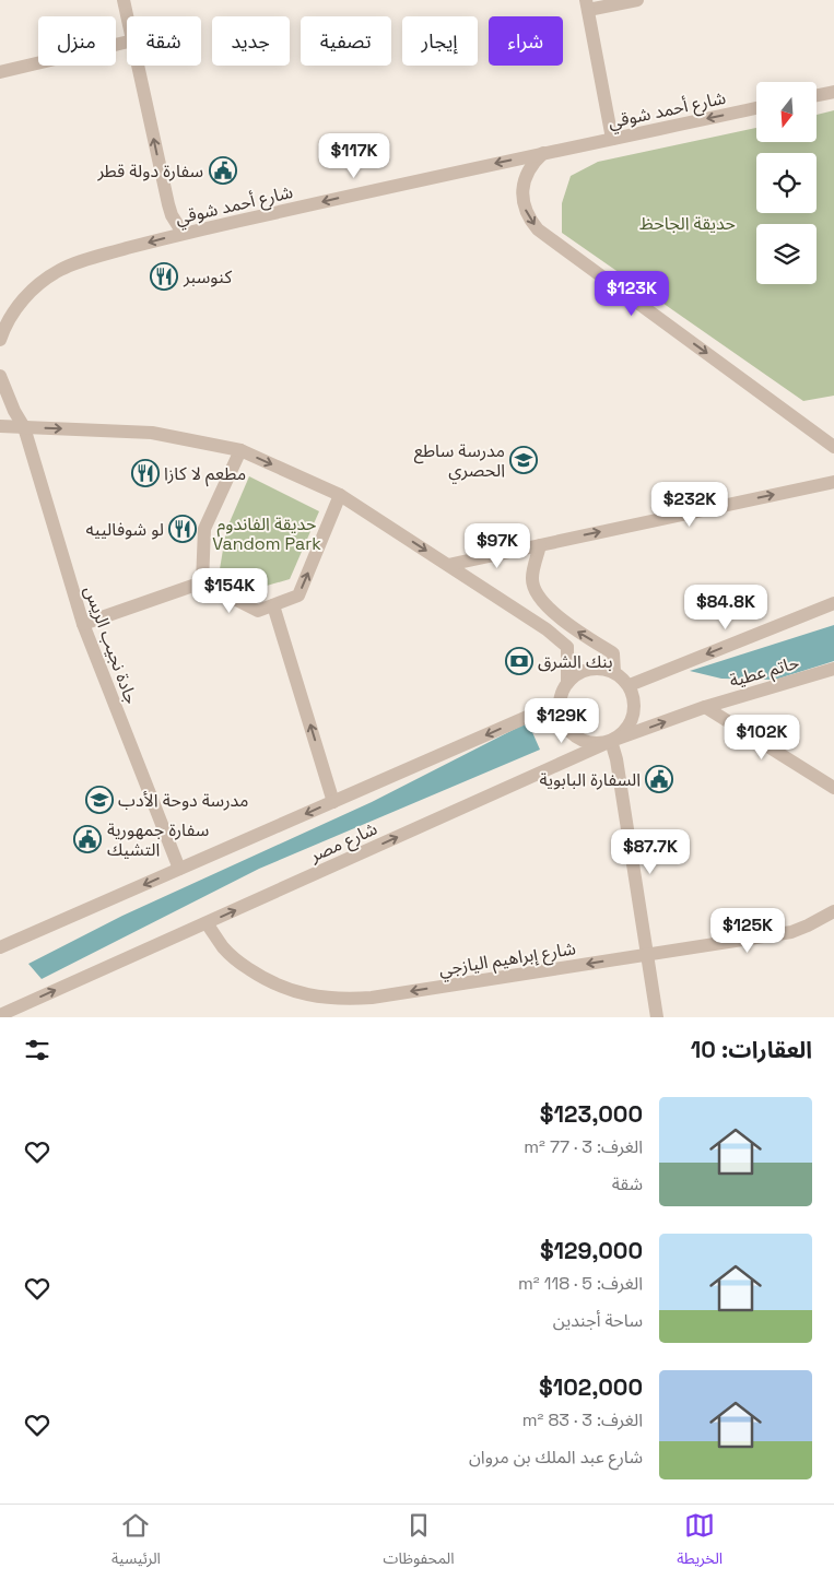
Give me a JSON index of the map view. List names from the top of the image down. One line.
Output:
{"streets":{"street":["شارع أحمد شوقي","جادة نجيب الريس","حاتم عطية","شارع مصر","شارع إبراهيم اليازجي"]},"crossings":[["حاتم عطية","شارع مصر"],["شارع مصر","شارع إبراهيم اليازجي"]],"one_way":["شارع أحمد شوقي","شارع إبراهيم اليازجي"],"parks":["حديقة الجاحظ","حديقة الفاندوم Vandom Park"],"places":{"public building":["سفارة دولة قطر","السفارة البابوية","سفارة جمهورية التشيك"],"restaurant":["كنوسبر","مطعم لا كازا","لو شوفالييه"],"school or university":["مدرسة ساطع الحصري","مدرسة دوحة الأدب"],"bank":["بنك الشرق"]},"north":"bottom","page":{"chip":["شراء","إيجار","تصفية","جديد","شقة","منزل"],"price":["$117K","$123K","$232K","$97K","$154K","$84.8K","$129K","$102K","$87.7K","$125K"],"heading":"العقارات: 10","list":[{"name":"$123,000","note":"الغرف: 3 · 77 m² · شقة"},{"name":"$129,000","note":"الغرف: 5 · 118 m² · ساحة أجندين"},{"name":"$102,000","note":"الغرف: 3 · 83 m² · شارع عبد الملك بن مروان"}],"tabs":["الخريطة","المحفوظات","الرئيسية"]}}
